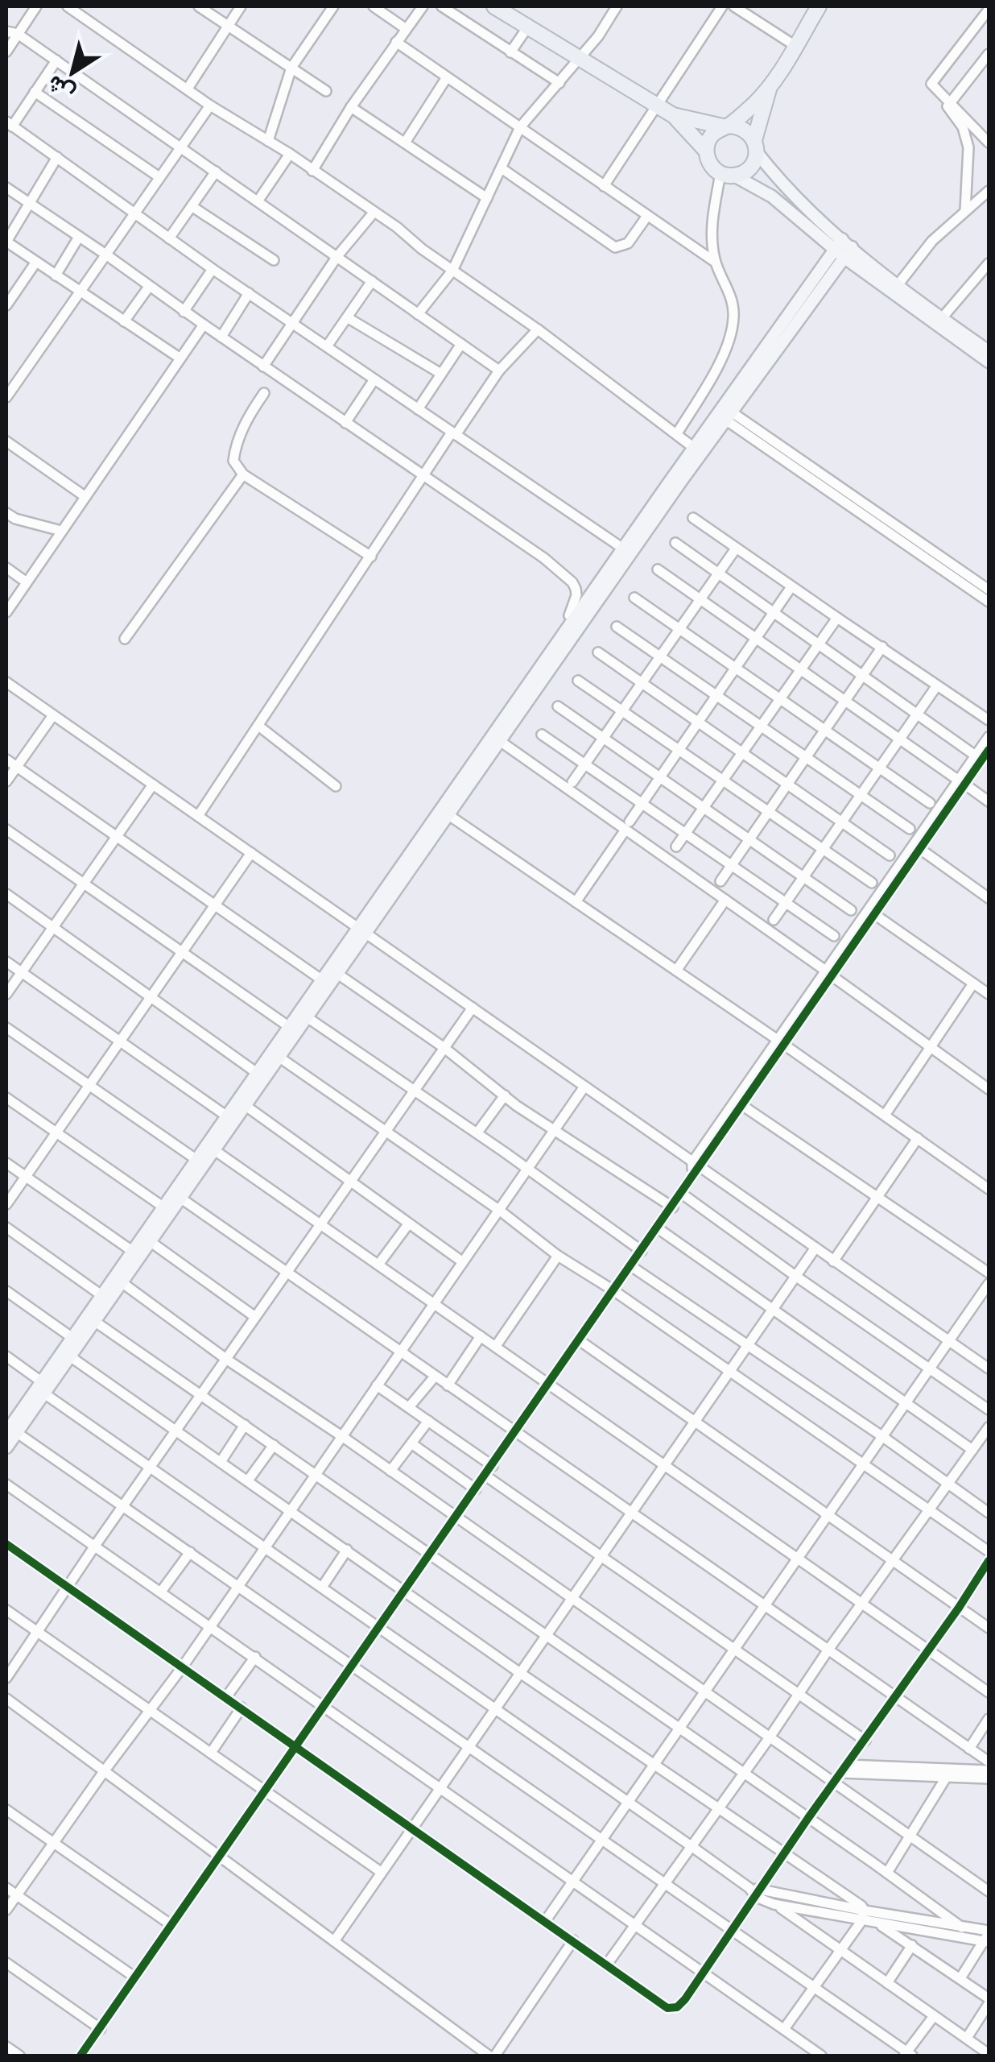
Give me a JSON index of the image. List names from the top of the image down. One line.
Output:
{"north":"bottom left"}
